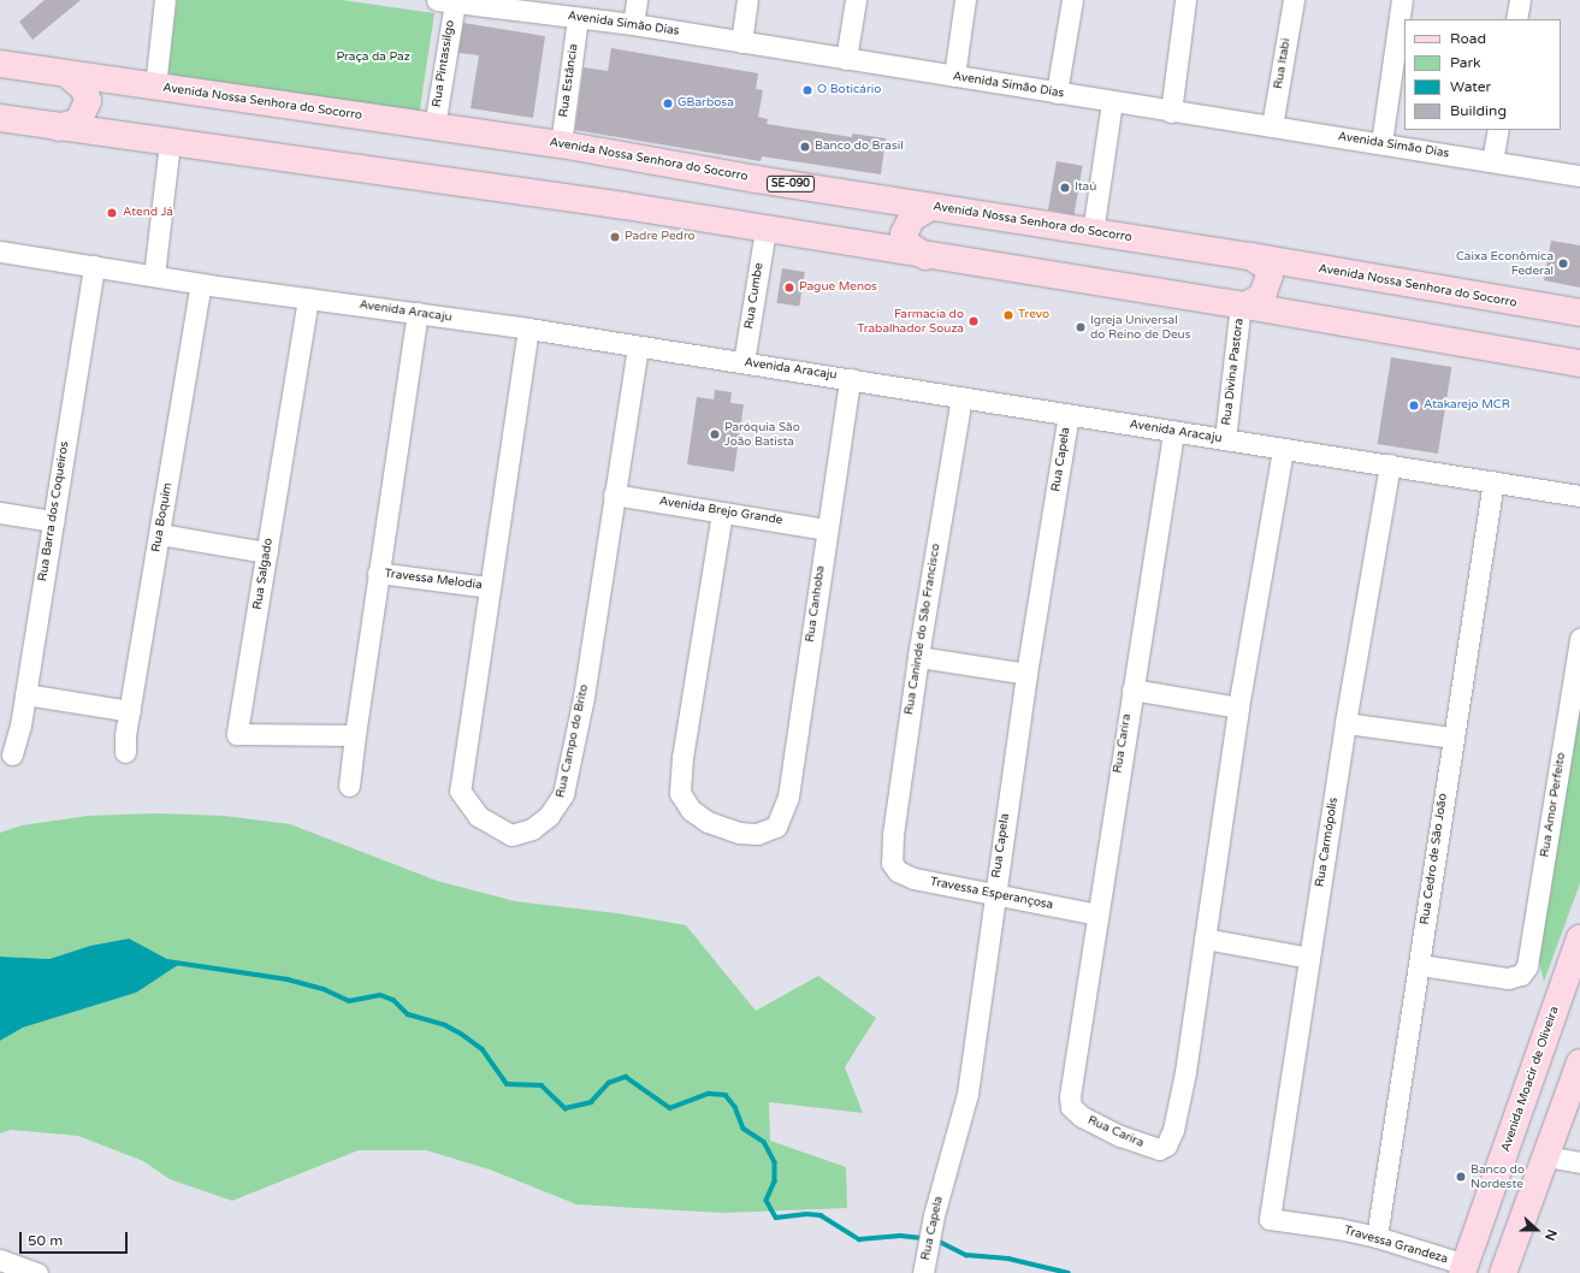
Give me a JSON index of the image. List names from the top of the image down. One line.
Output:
{"streets":{"main road":["Avenida Nossa Senhora do Socorro","SE-090","Avenida Moacir de Oliveira"],"street":["Avenida Simão Dias","Rua Pintassilgo","Rua Itabi","Rua Estância","Rua Cumbe","Avenida Aracaju","Rua Divina Pastora","Rua Capela","Rua Barra dos Coqueiros","Avenida Brejo Grande","Rua Boquim","Rua Salgado","Travessa Melodia","Rua Canhoba","Rua Canindé do São Francisco","Rua Campo do Brito","Rua Carira","Rua Amor Perfeito","Rua Carmópolis","Rua Cedro de São João","Travessa Esperançosa","Travessa Grandeza"]},"crossings":[["Avenida Simão Dias","Rua Pintassilgo"],["Avenida Simão Dias","Rua Itabi"],["Avenida Simão Dias","Rua Estância"],["Rua Pintassilgo","Avenida Nossa Senhora do Socorro"],["Rua Estância","Avenida Nossa Senhora do Socorro"],["Rua Cumbe","Avenida Aracaju"],["Avenida Aracaju","Rua Divina Pastora"],["Avenida Aracaju","Rua Capela"],["Avenida Aracaju","Rua Barra dos Coqueiros"],["Avenida Aracaju","Rua Boquim"],["Avenida Aracaju","Rua Salgado"],["Avenida Aracaju","Rua Canhoba"],["Avenida Aracaju","Rua Canindé do São Francisco"],["Avenida Aracaju","Rua Campo do Brito"],["Avenida Aracaju","Rua Carira"],["Avenida Aracaju","Rua Carmópolis"],["Avenida Aracaju","Rua Cedro de São João"],["Rua Capela","Travessa Esperançosa"],["Avenida Brejo Grande","Rua Canhoba"],["Avenida Brejo Grande","Rua Campo do Brito"],["Travessa Melodia","Rua Campo do Brito"],["Rua Canindé do São Francisco","Travessa Esperançosa"],["Rua Carira","Travessa Esperançosa"],["Rua Amor Perfeito","Rua Cedro de São João"],["Rua Carmópolis","Travessa Grandeza"],["Rua Cedro de São João","Travessa Grandeza"],["Avenida Moacir de Oliveira","Travessa Grandeza"]],"parks":["Praça da Paz"],"places":["O Boticário","GBarbosa","Banco do Brasil","Itaú","Atend Já","Padre Pedro","Caixa Econômica Federal","Pague Menos","Trevo","Farmacia do Trabalhador Souza","Igreja Universal do Reino de Deus","Atakarejo MCR","Paróquia São João Batista","Banco do Nordeste"],"legend":["Road","Park","Water","Building"],"scale_bar":"50 m","north":"right"}
